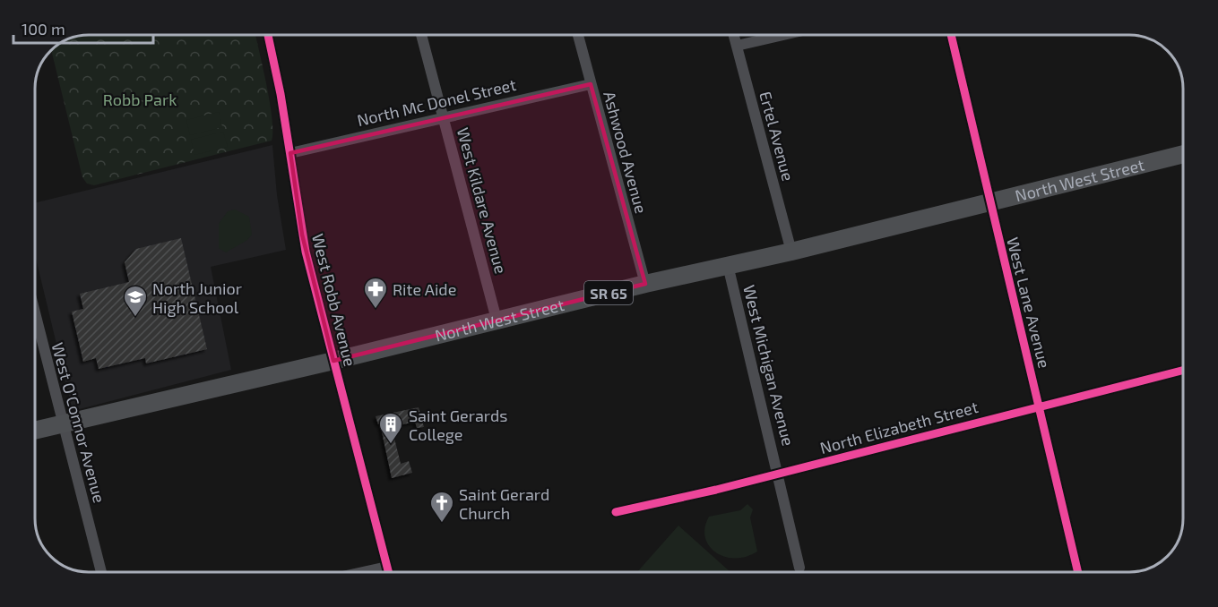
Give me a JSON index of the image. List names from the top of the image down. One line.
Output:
{"streets":{"main road":["North West Street","SR 65"],"street":["North Mc Donel Street","Ertel Avenue","Ashwood Avenue","West Kildare Avenue","West Robb Avenue","West Lane Avenue","West Michigan Avenue","West O'Connor Avenue","North Elizabeth Street"]},"crossings":[["North Mc Donel Street","Ashwood Avenue"],["North Mc Donel Street","West Kildare Avenue"],["North Mc Donel Street","West Robb Avenue"],["Ertel Avenue","North West Street"],["Ashwood Avenue","North West Street"],["North West Street","West Kildare Avenue"],["North West Street","West Robb Avenue"],["North West Street","West Lane Avenue"],["North West Street","West Michigan Avenue"],["North West Street","West O'Connor Avenue"],["West Lane Avenue","North Elizabeth Street"],["West Michigan Avenue","North Elizabeth Street"]],"parks":["Robb Park"],"places":{"pharmacy":["Rite Aide"],"school or university":["North Junior High School"],"building":["Saint Gerards College"],"church":["Saint Gerard Church"]},"scale_bar":"100 m"}
